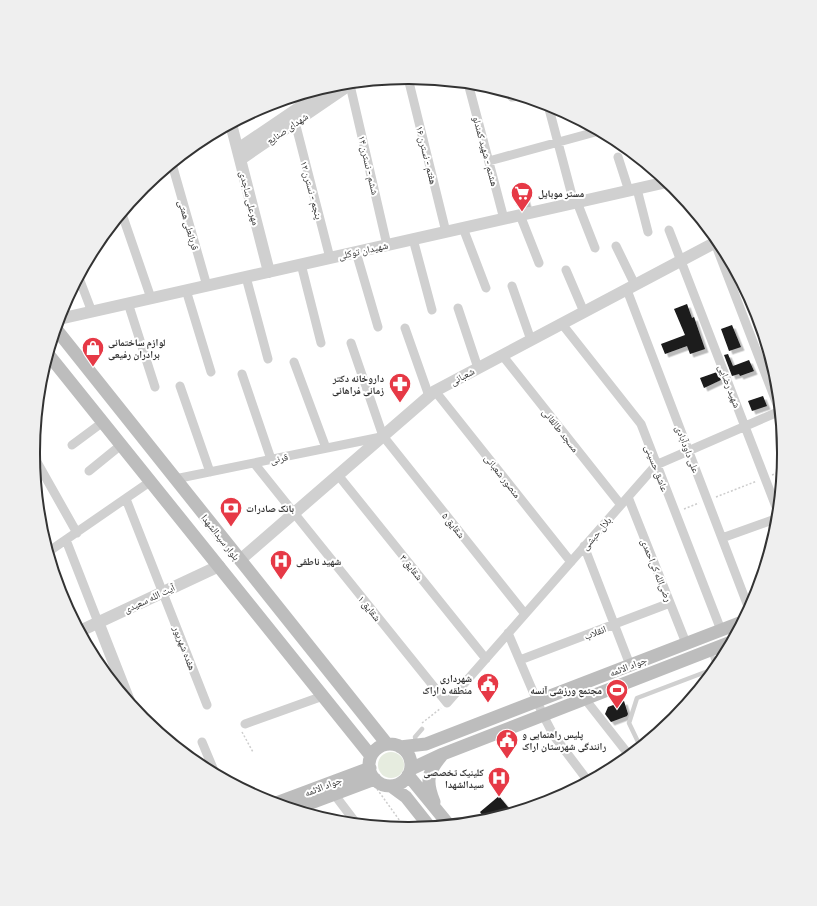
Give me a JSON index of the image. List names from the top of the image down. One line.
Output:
{"streets":{"main road":["بلوار سیدالشهدا","جواد الائمه"],"street":["شهدای صنایع","هشتم - شهید کمندلو","هفتم - نسترن ۱۶","ششم - نسترن ۱۴","پنجم - نسترن ۱۲","مهرعلی ساجدی","قربانعلی همتی","شهیدان توکلی","شعبانی","شهید رضایی","مسجد طالقانی","علی داودآبادی","قرنی","عاشق حسینی","منصور شعبانی","شقایق ۵","بلال حبشی","شقایق ۳","رضی‌الله کی‌احمدی","آیت الله سعیدی","شقایق ۱","انقلاب","هفده شهریور"]},"crossings":[["شهدای صنایع","پنجم - نسترن ۱۲"],["شهدای صنایع","مهرعلی ساجدی"],["هشتم - شهید کمندلو","شهیدان توکلی"],["هفتم - نسترن ۱۶","شهیدان توکلی"],["ششم - نسترن ۱۴","شهیدان توکلی"],["پنجم - نسترن ۱۲","شهیدان توکلی"],["مهرعلی ساجدی","شهیدان توکلی"],["قربانعلی همتی","شهیدان توکلی"],["شعبانی","شهید رضایی"],["شعبانی","مسجد طالقانی"],["شعبانی","علی داودآبادی"],["شعبانی","قرنی"],["شعبانی","عاشق حسینی"],["شعبانی","منصور شعبانی"],["شعبانی","شقایق ۵"],["شعبانی","بلوار سیدالشهدا"],["شعبانی","شقایق ۳"],["شعبانی","شقایق ۱"],["شهید رضایی","بلال حبشی"],["مسجد طالقانی","بلال حبشی"],["علی داودآبادی","بلال حبشی"],["قرنی","شقایق ۵"],["قرنی","بلوار سیدالشهدا"],["قرنی","شقایق ۱"],["عاشق حسینی","بلال حبشی"],["عاشق حسینی","جواد الائمه"],["منصور شعبانی","بلال حبشی"],["شقایق ۵","بلال حبشی"],["بلال حبشی","شقایق ۳"],["بلال حبشی","رضی‌الله کی‌احمدی"],["بلال حبشی","شقایق ۱"],["بلوار سیدالشهدا","آیت الله سعیدی"],["بلوار سیدالشهدا","جواد الائمه"],["رضی‌الله کی‌احمدی","انقلاب"],["رضی‌الله کی‌احمدی","جواد الائمه"],["آیت الله سعیدی","هفده شهریور"]],"places":{"supermarket":["مستر موبایل"],"shop":["لوازم ساختمانی برادران رفیعی"],"pharmacy":["داروخانه دکتر زمانی فراهانی"],"bank":["بانک صادرات"],"hospital":["شهید ناطقی","کلینیک تخصصی سیدالشهدا"],"public building":["شهرداری منطقه ۵ اراک","پلیس راهنمایی و رانندگی شهرستان اراک"],"sports":["مجتمع ورزشی آنسه"]}}
